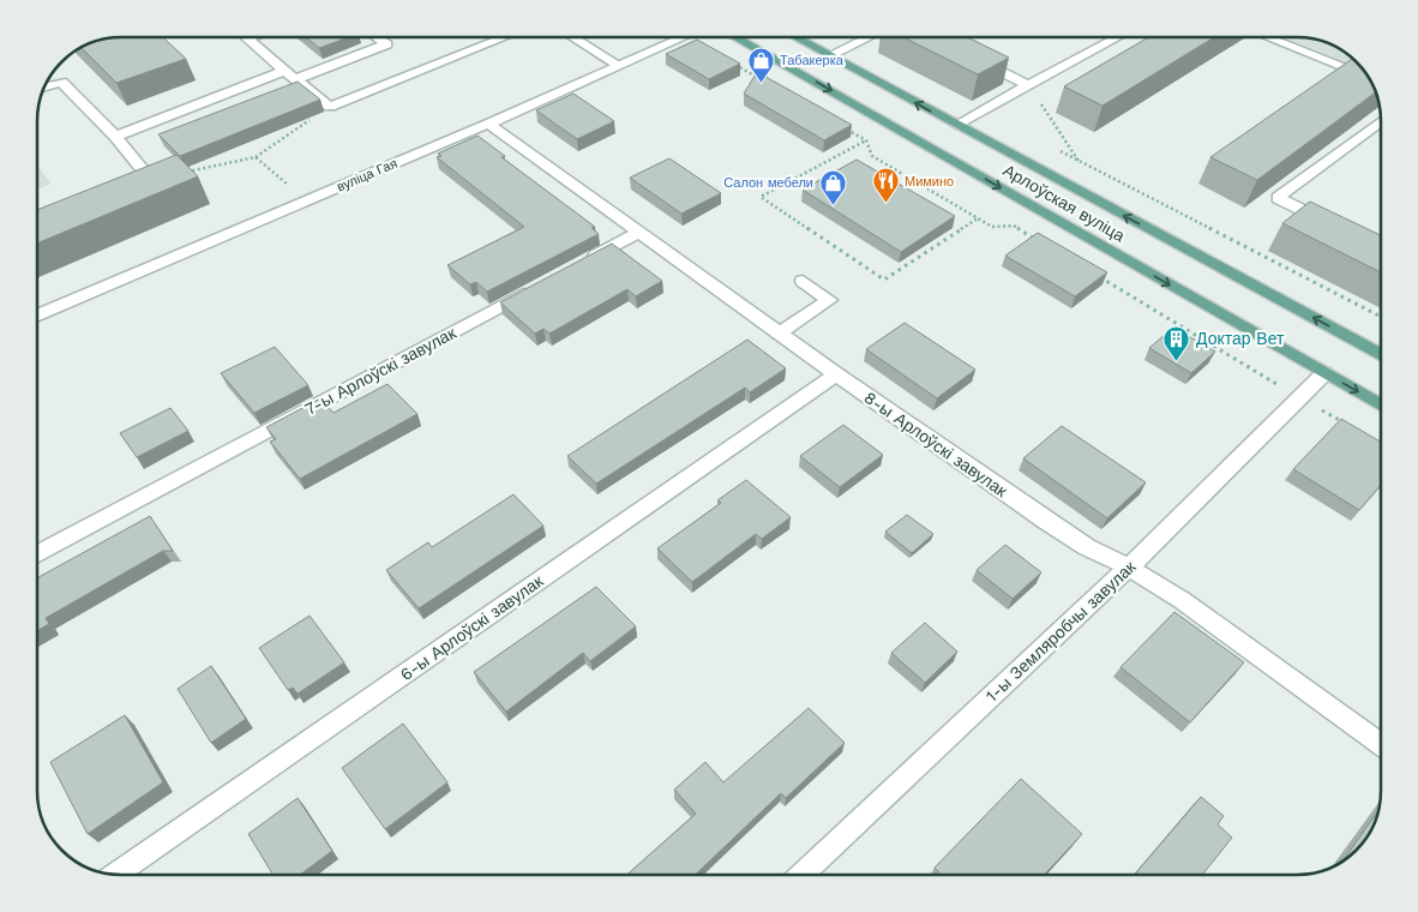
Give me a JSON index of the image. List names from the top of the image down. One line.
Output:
{"streets":{"main road":["Арлоўская вуліца"],"street":["вуліца Гая","7-ы Арлоўскі завулак","8-ы Арлоўскі завулак","6-ы Арлоўскі завулак","1-ы Земляробчы завулак"]},"crossings":[["вуліца Гая","8-ы Арлоўскі завулак"],["Арлоўская вуліца","1-ы Земляробчы завулак"],["8-ы Арлоўскі завулак","6-ы Арлоўскі завулак"],["8-ы Арлоўскі завулак","1-ы Земляробчы завулак"]],"places":{"shop":["Табакерка","Салон мебели"],"restaurant":["Мимино"],"building":["Доктар Вет"]}}
